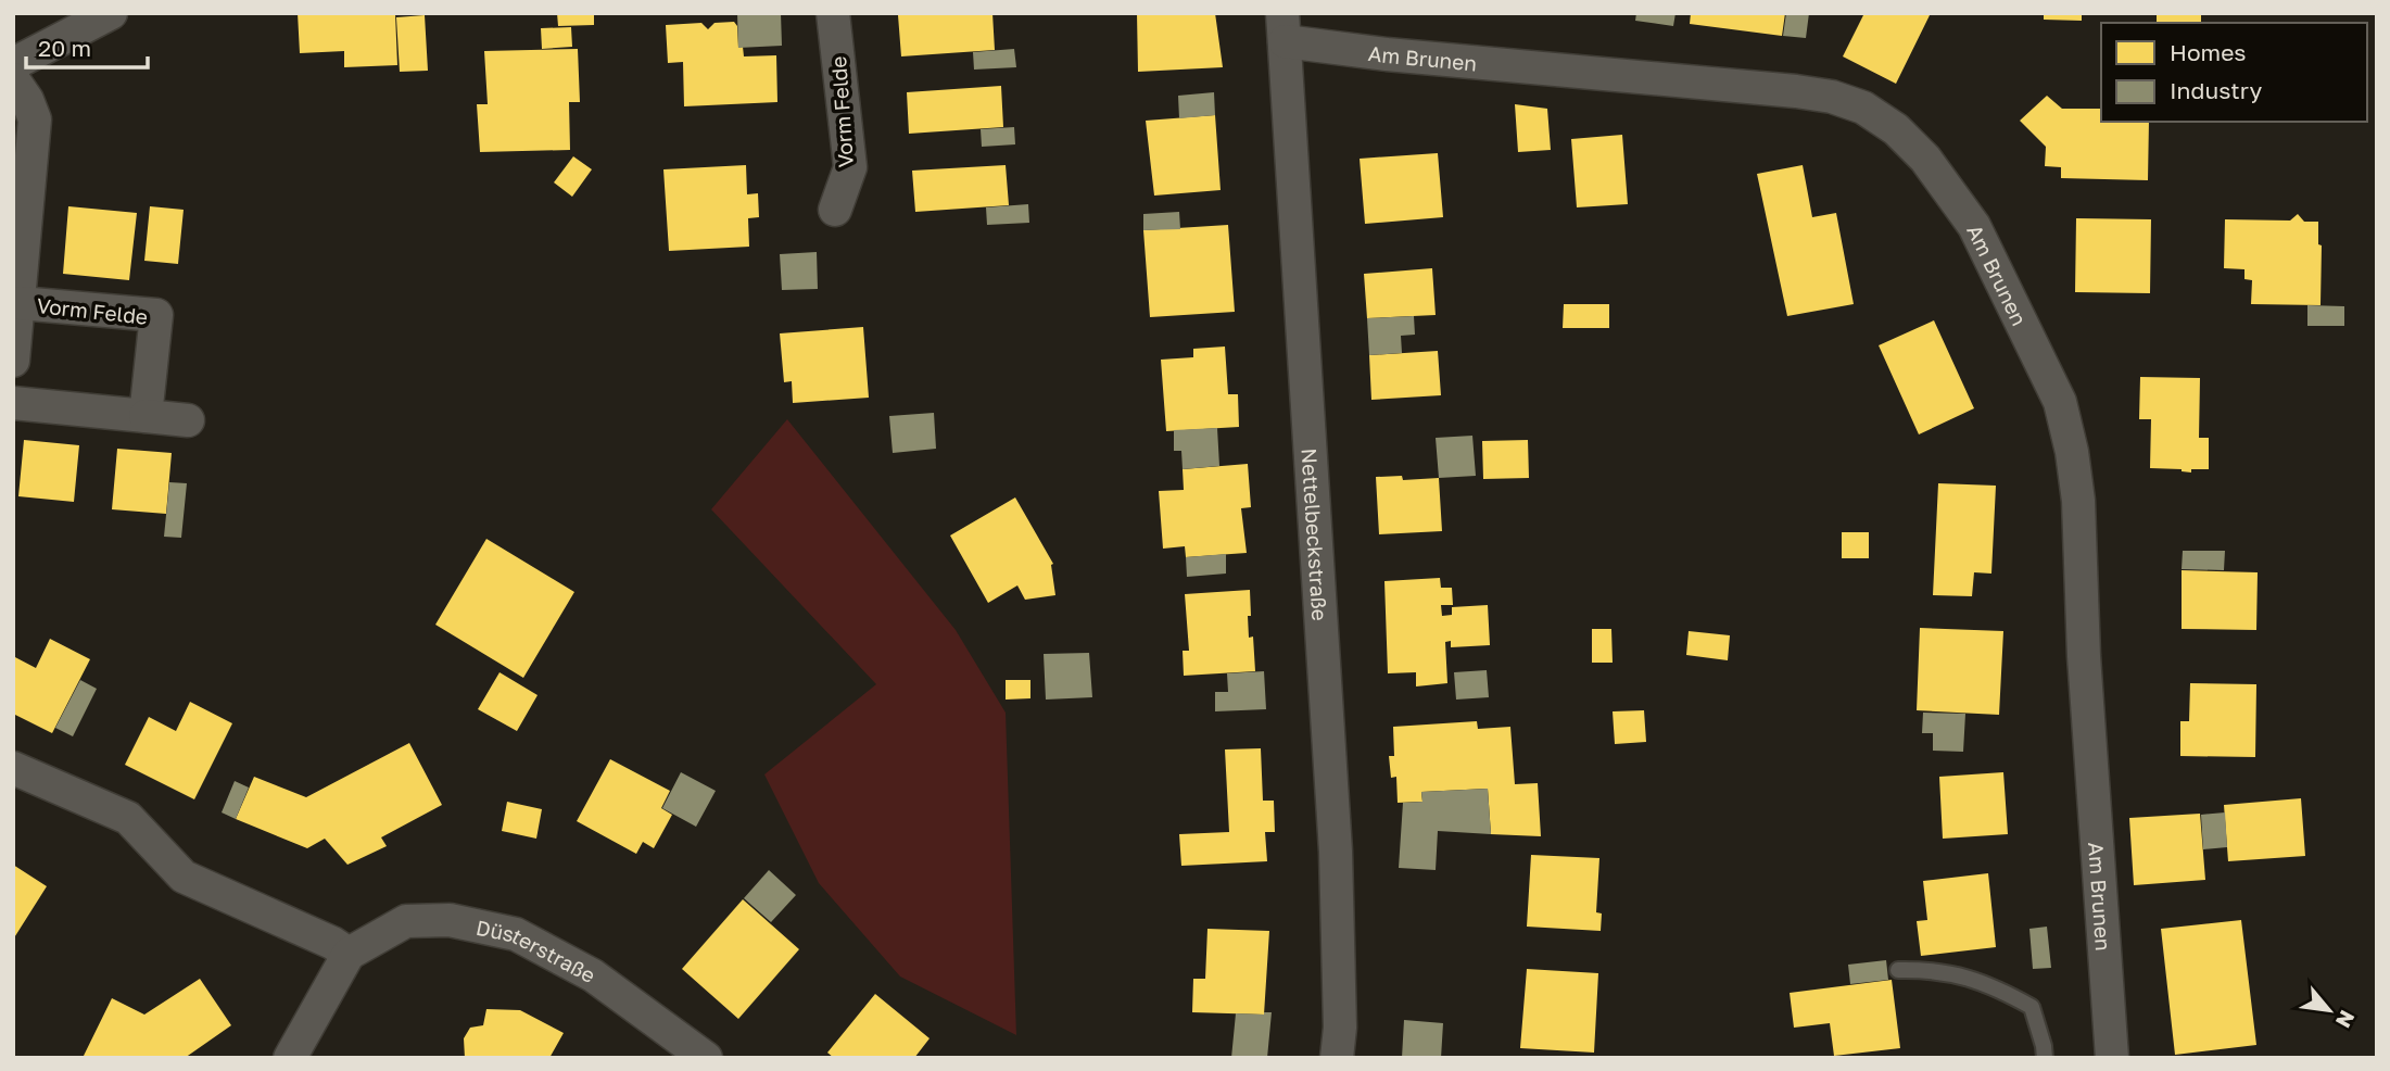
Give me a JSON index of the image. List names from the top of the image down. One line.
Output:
{"streets":{"street":["Am Brunen","Vorm Felde","Nettelbeckstraße","Düsterstraße"]},"crossings":[["Am Brunen","Nettelbeckstraße"]],"legend":["Homes","Industry"],"scale_bar":"20 m","north":"bottom right"}
